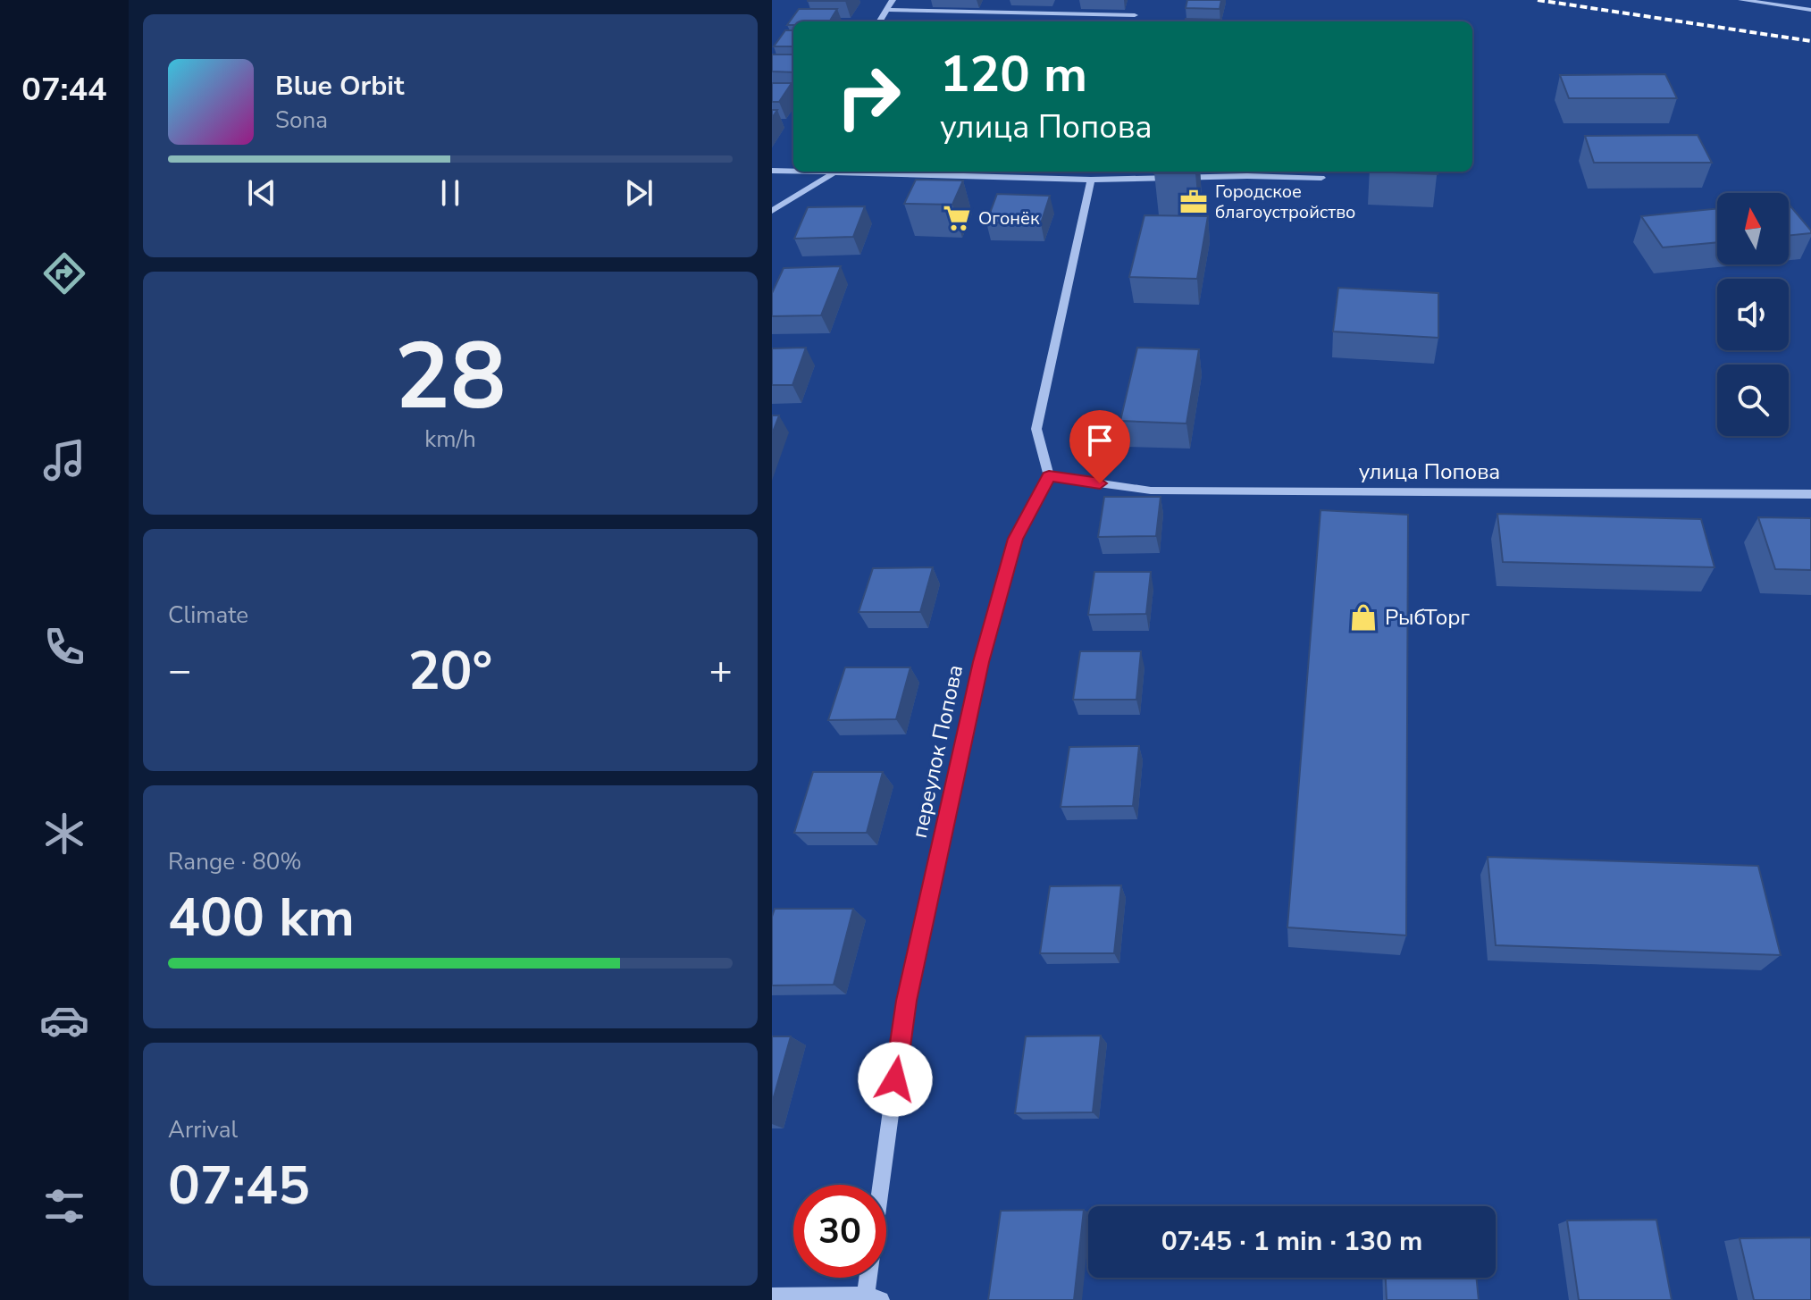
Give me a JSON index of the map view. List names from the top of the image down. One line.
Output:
{"streets":{"street":["улица Попова","переулок Попова"]},"crossings":[["улица Попова","переулок Попова"]],"places":{"office":["Городское благоустройство"],"supermarket":["Огонёк"],"shop":["РыбТорг"]},"north":"top","page":{"tabs":"07:44","turn":["120 m","улица Попова"],"song":["Blue Orbit","Sona"],"tile":[["28","km/h"],"Climate",["Range · 80%","400 km"],["Arrival","07:45"]],"heat":["−","20°","+"],"limit":"30","trip":"07:45 · 1 min · 130 m"}}
